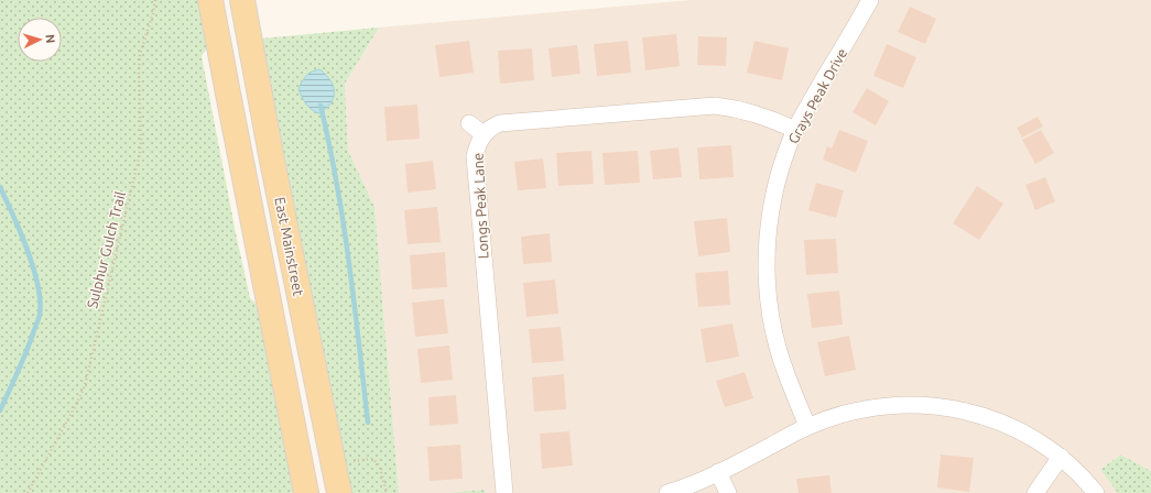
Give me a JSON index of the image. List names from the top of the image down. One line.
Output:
{"streets":{"main road":["East Mainstreet"],"street":["Grays Peak Drive","Longs Peak Lane"],"path":["Sulphur Gulch Trail"]},"crossings":[["Grays Peak Drive","Longs Peak Lane"]],"north":"right"}
